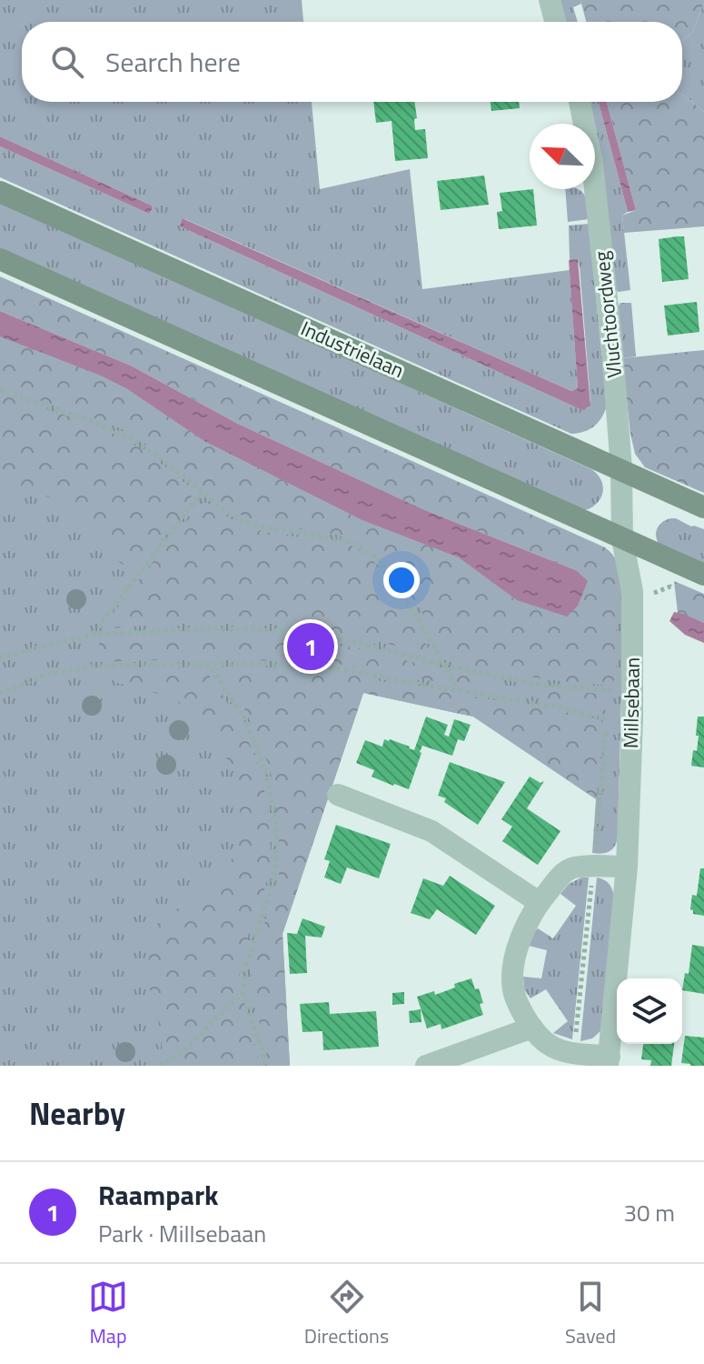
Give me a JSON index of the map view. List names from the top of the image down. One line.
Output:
{"streets":{"main road":["Industrielaan"],"street":["Vluchtoordweg","Millsebaan"]},"crossings":[["Vluchtoordweg","Industrielaan"],["Vluchtoordweg","Millsebaan"]],"north":"top left","page":{"search":"Search here","pins":"1","heading":"Nearby","list":[{"mark":"1","name":"Raampark","note":"Park · Millsebaan","value":"30 m"}],"nav":["Map","Directions","Saved"]}}
